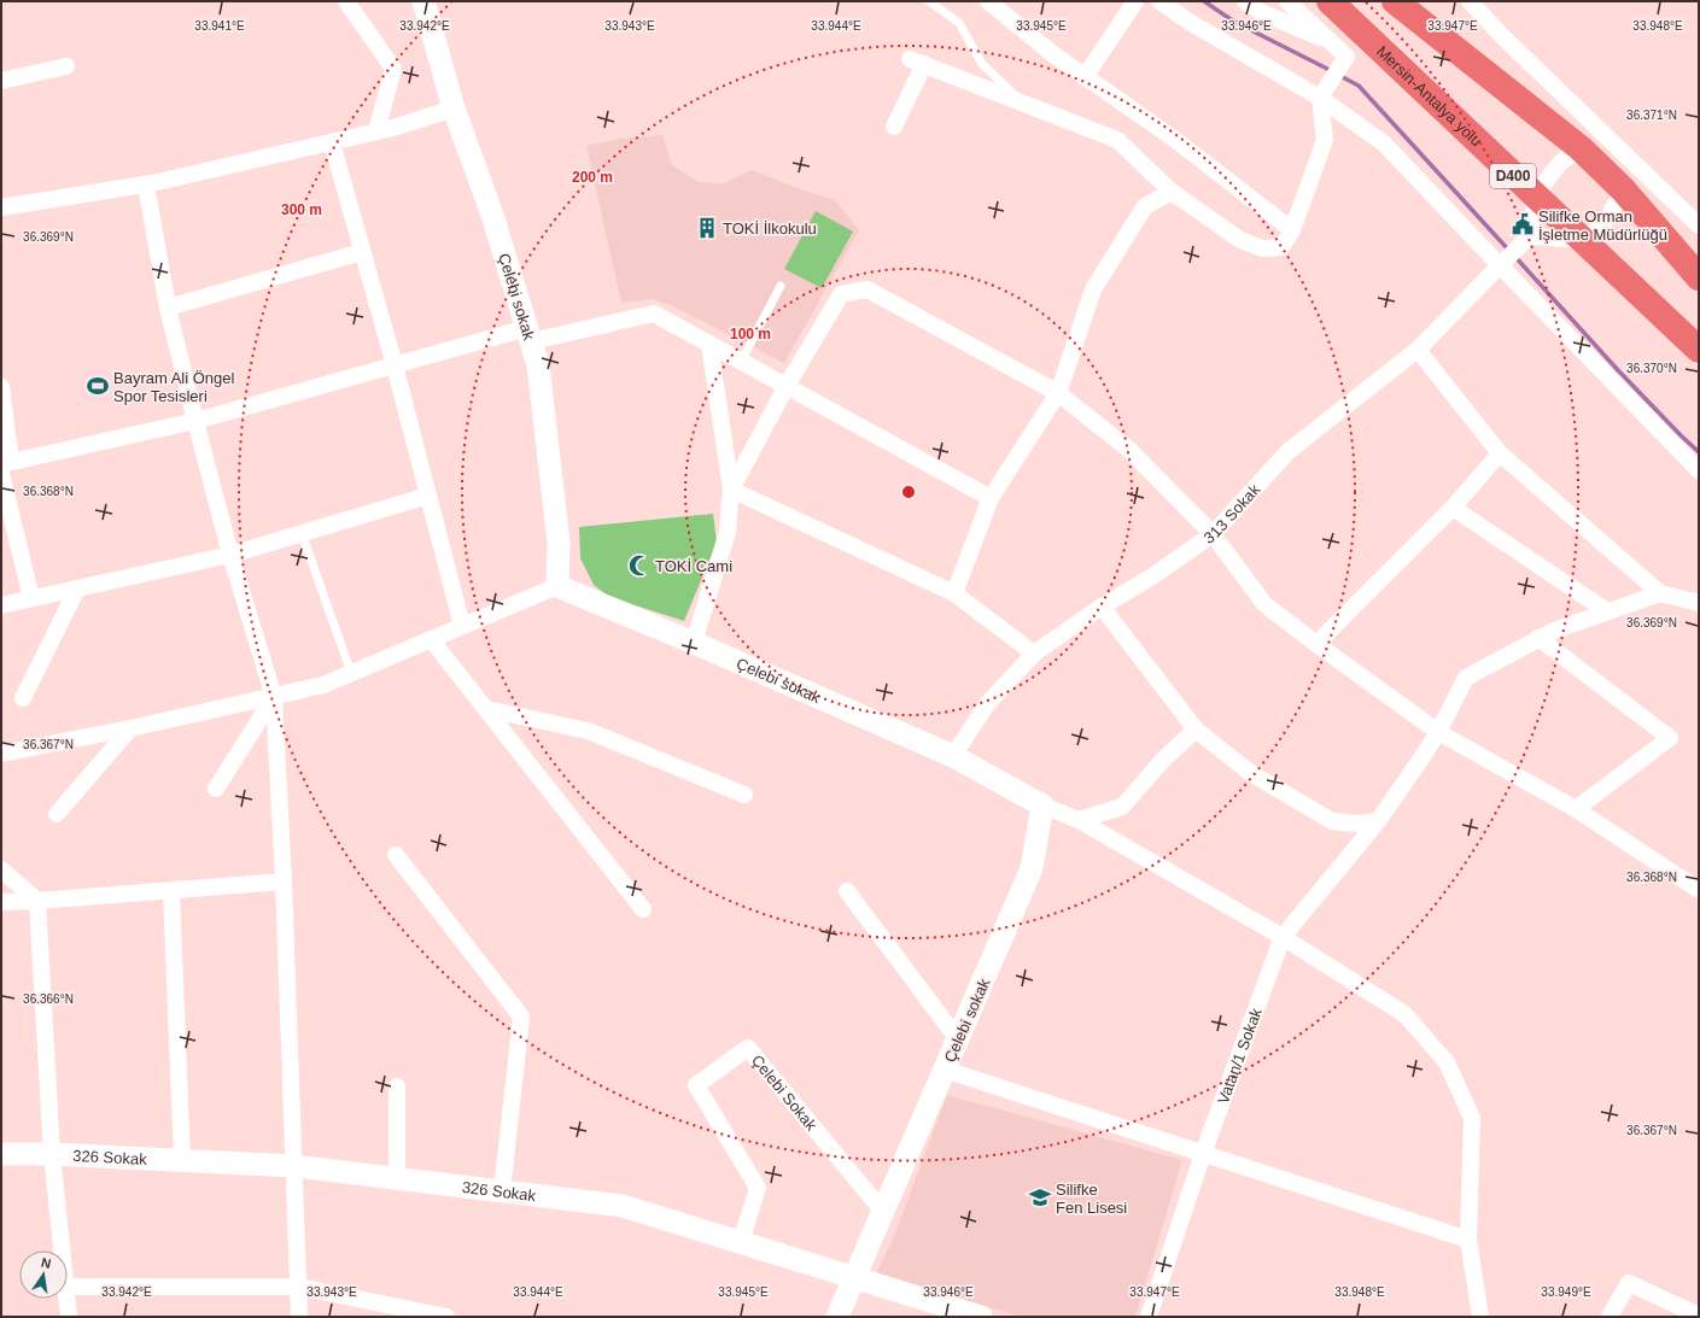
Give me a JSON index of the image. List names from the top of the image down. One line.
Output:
{"streets":{"highway":["Mersin-Antalya yolu","D400"],"street":["Çelebi sokak","313 Sokak","Vatan/1 Sokak","Çelebi Sokak","326 Sokak"]},"crossings":[["Çelebi sokak","313 Sokak"],["Çelebi sokak","Çelebi Sokak"],["Çelebi sokak","326 Sokak"],["Çelebi Sokak","326 Sokak"]],"places":{"public building":["Silifke Orman İşletme Müdürlüğü"],"building":["TOKİ İlkokulu"],"sports":["Bayram Ali Öngel Spor Tesisleri"],"mosque":["TOKİ Cami"],"school or university":["Silifke Fen Lisesi"]},"north":"top","coordinates":["33.941°E","33.942°E","33.943°E","33.944°E","33.945°E","33.946°E","33.947°E","33.948°E","36.371°N","36.369°N","36.370°N","36.368°N","36.367°N","36.366°N","33.949°E"],"rings":["200 m","300 m","100 m"]}
